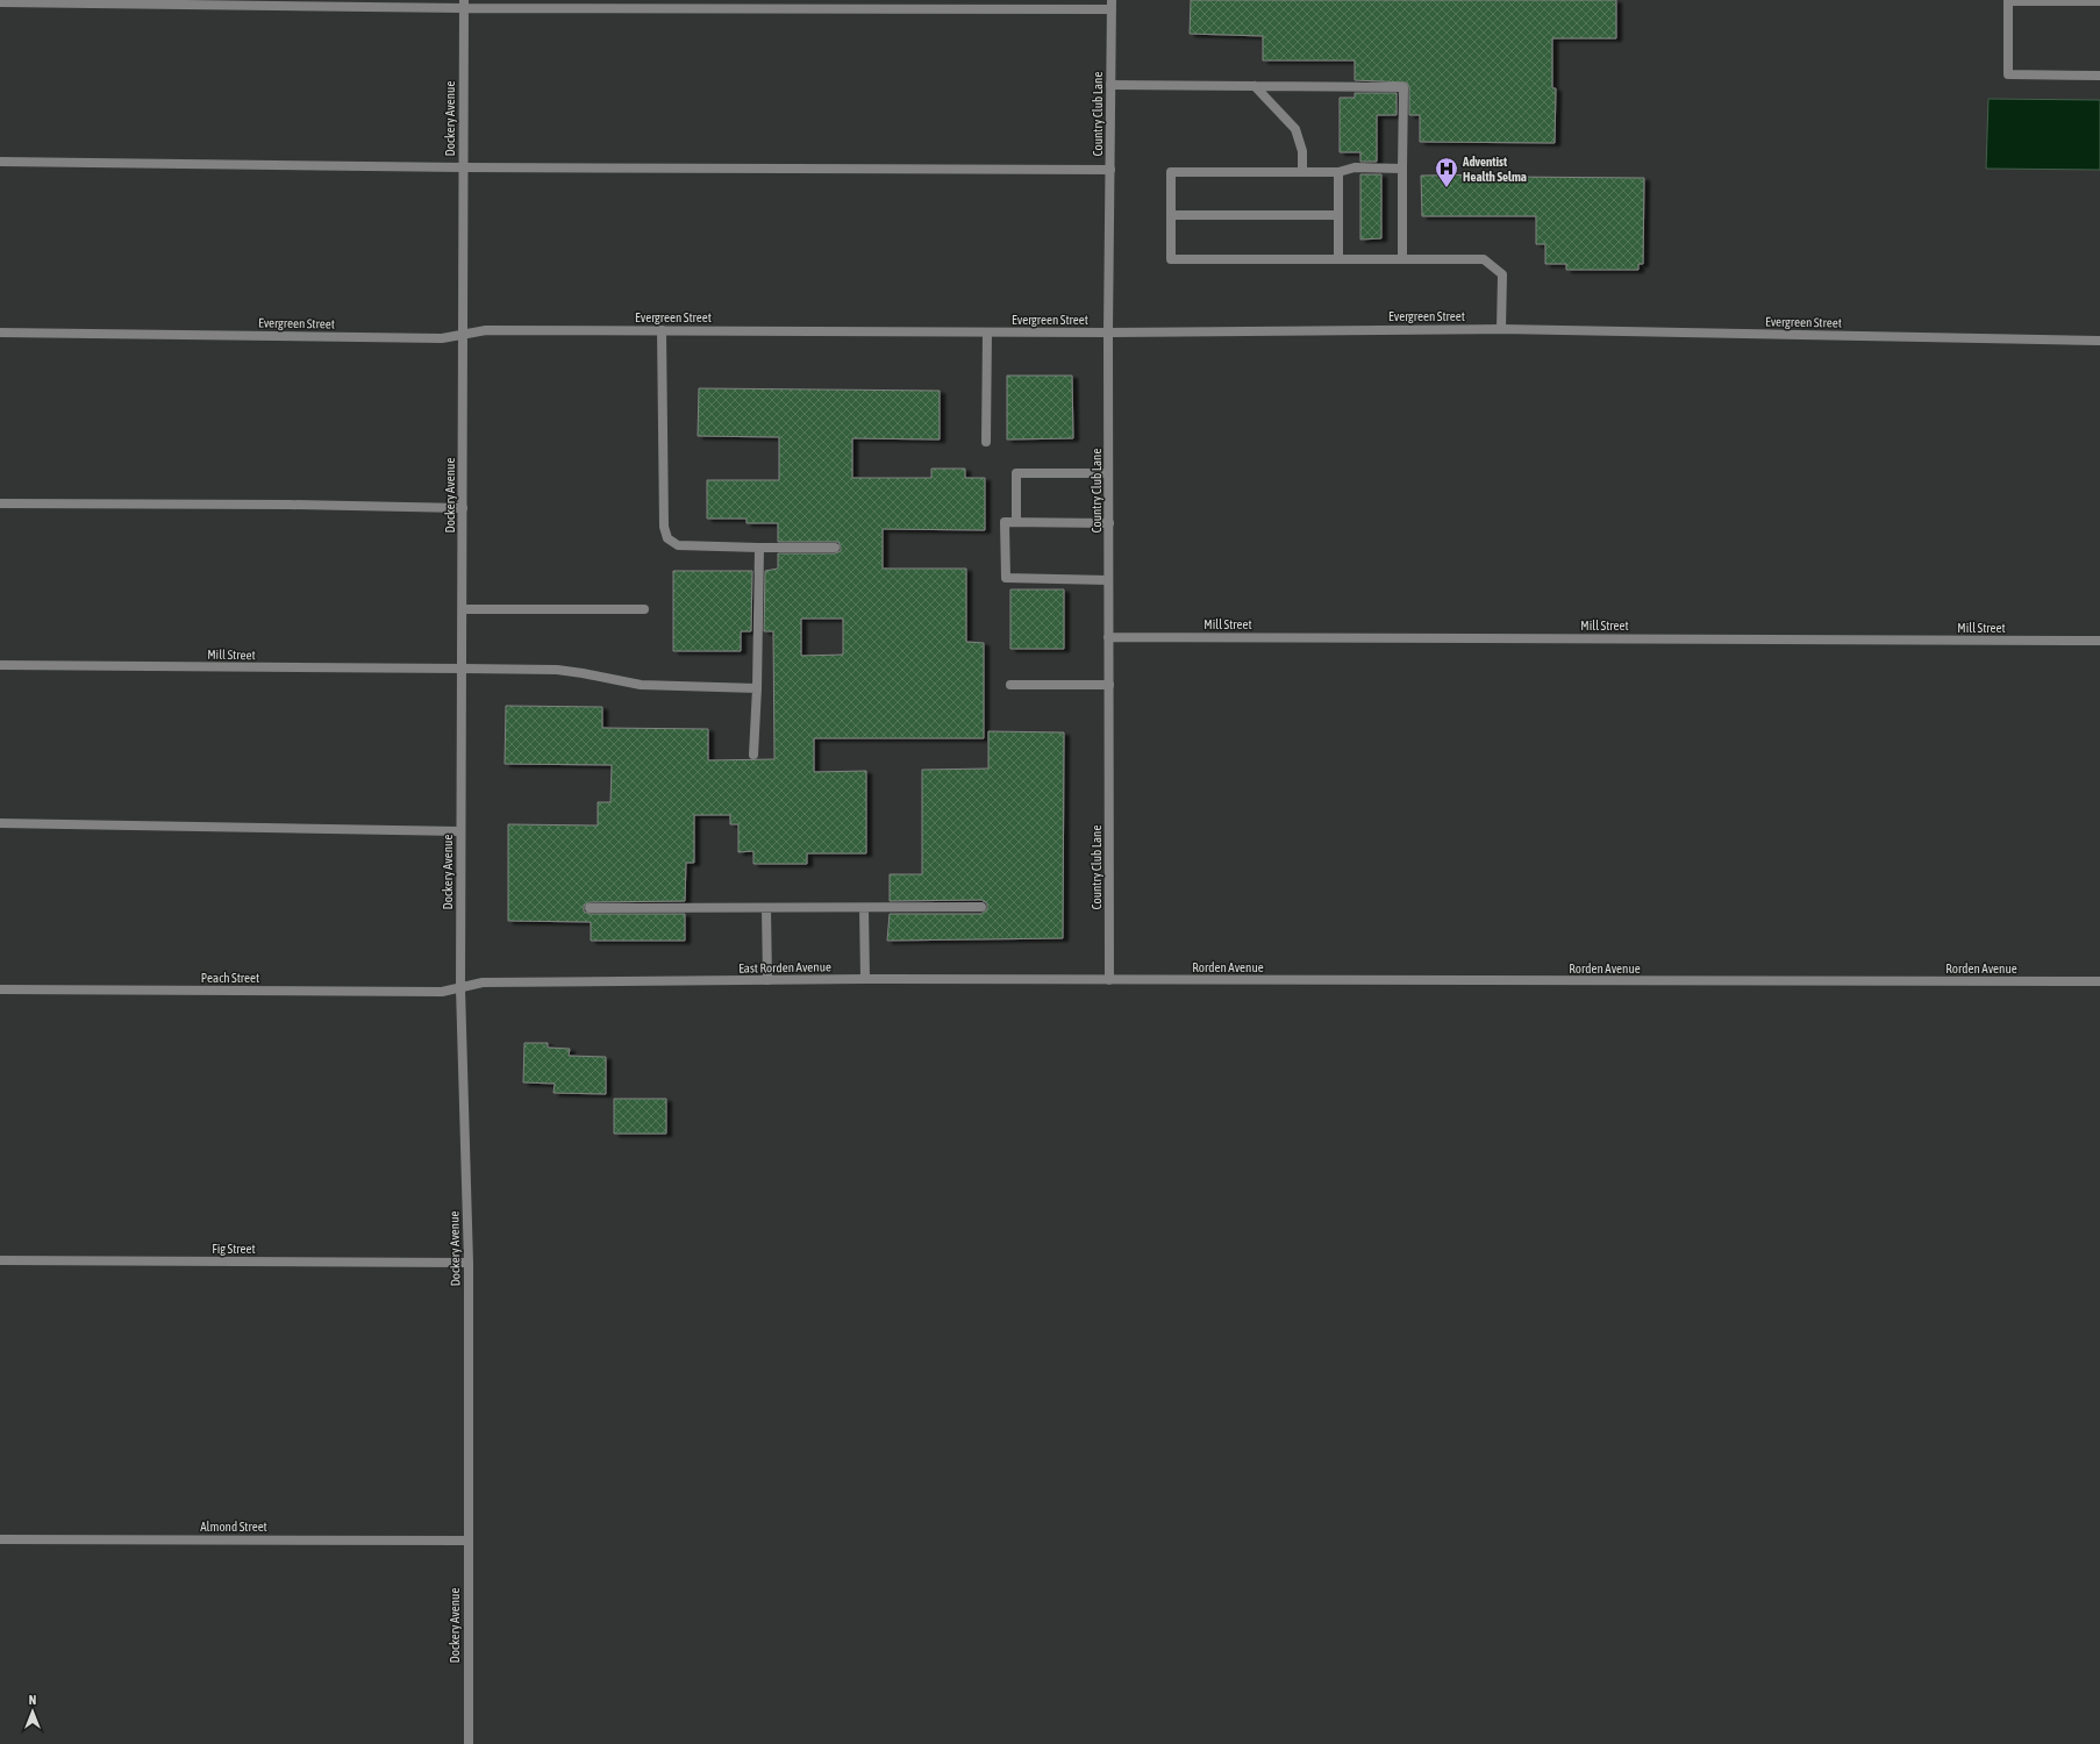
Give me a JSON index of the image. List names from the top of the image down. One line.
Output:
{"streets":{"street":["Country Club Lane","Dockery Avenue","Evergreen Street","Mill Street","East Rorden Avenue","Rorden Avenue","Peach Street","Fig Street","Almond Street"]},"crossings":[["Country Club Lane","Evergreen Street"],["Country Club Lane","Mill Street"],["Country Club Lane","East Rorden Avenue"],["Country Club Lane","Rorden Avenue"],["Dockery Avenue","Evergreen Street"],["Dockery Avenue","Mill Street"],["Dockery Avenue","East Rorden Avenue"],["Dockery Avenue","Peach Street"],["Dockery Avenue","Fig Street"],["Dockery Avenue","Almond Street"],["East Rorden Avenue","Rorden Avenue"],["East Rorden Avenue","Peach Street"]],"places":{"hospital":["Adventist Health Selma"]},"north":"top"}
